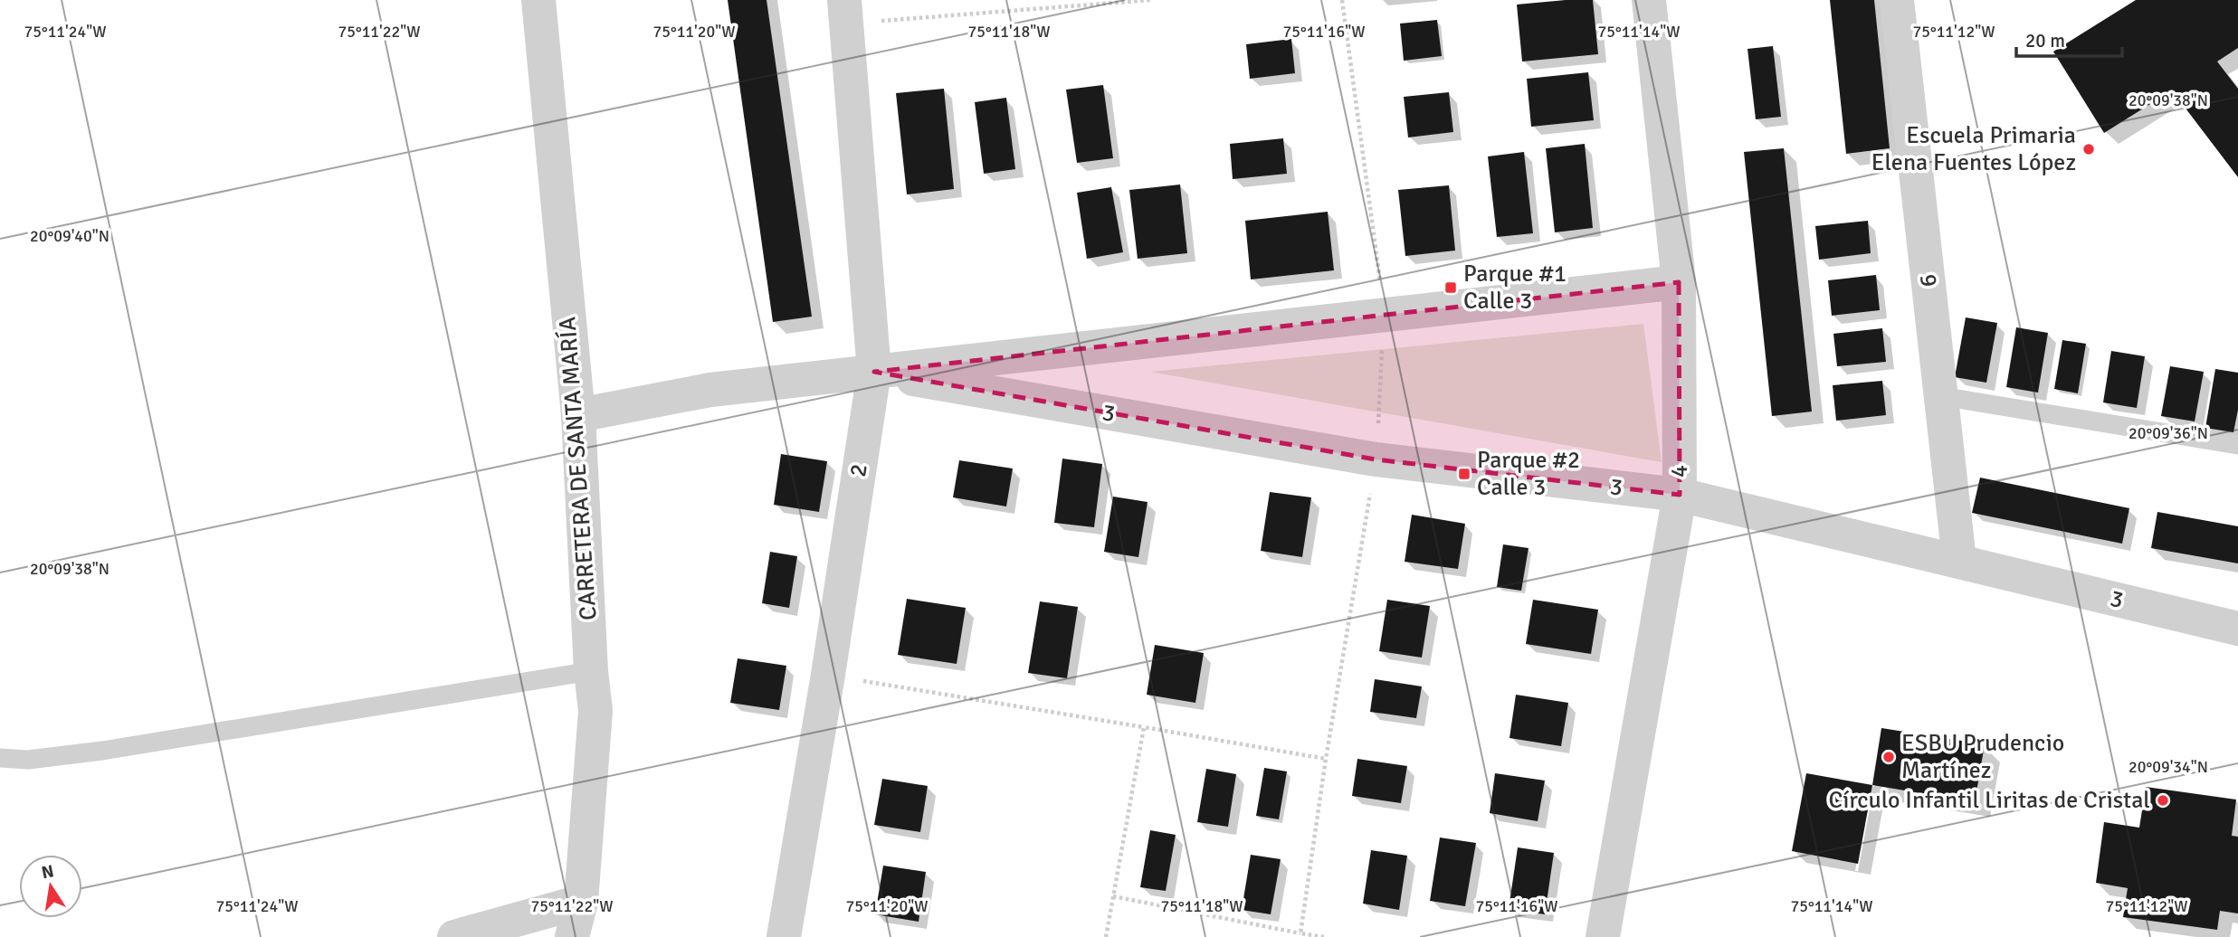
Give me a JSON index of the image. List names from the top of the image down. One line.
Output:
{"streets":{"street":["6","3","CARRETERA DE SANTA MARÍA","2","4"]},"crossings":[["6","3"],["3","CARRETERA DE SANTA MARÍA"],["3","2"],["3","4"]],"places":{"other":["Escuela Primaria Elena Fuentes López","ESBU Prudencio Martínez","Círculo Infantil Liritas de Cristal"],"transit":["Parque #1 Calle 3","Parque #2 Calle 3"]},"scale_bar":"20 m","north":"top","coordinates":["75°11'24\"W","75°11'22\"W","75°11'20\"W","75°11'18\"W","75°11'16\"W","75°11'14\"W","75°11'12\"W","20°09'38\"N","20°09'40\"N","20°09'36\"N","20°09'34\"N"]}
